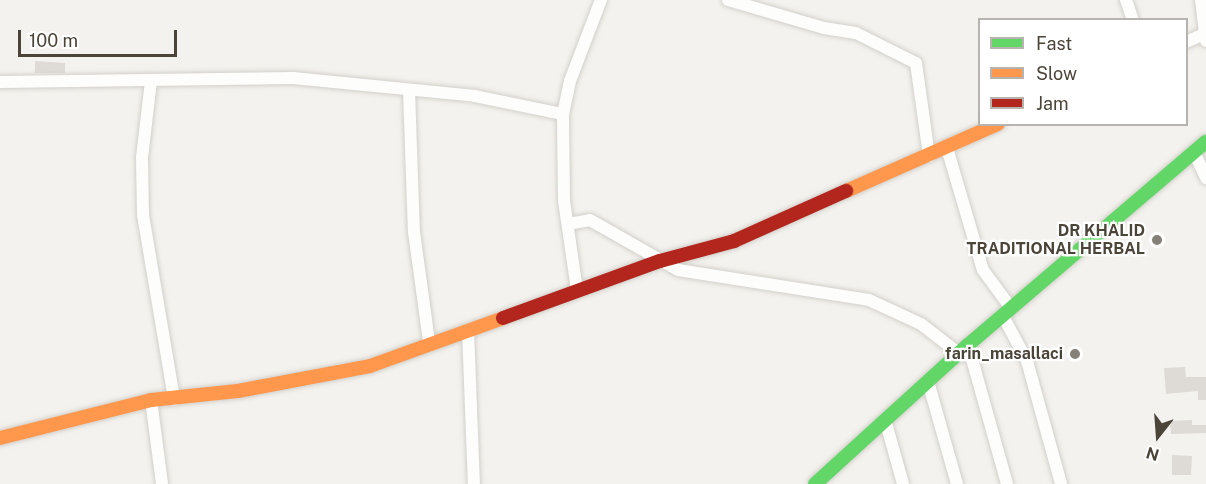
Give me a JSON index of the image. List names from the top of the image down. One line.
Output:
{"places":["DR KHALID TRADITIONAL HERBAL","farin_masallaci"],"legend":["Fast","Slow","Jam"],"scale_bar":"100 m","north":"bottom"}
